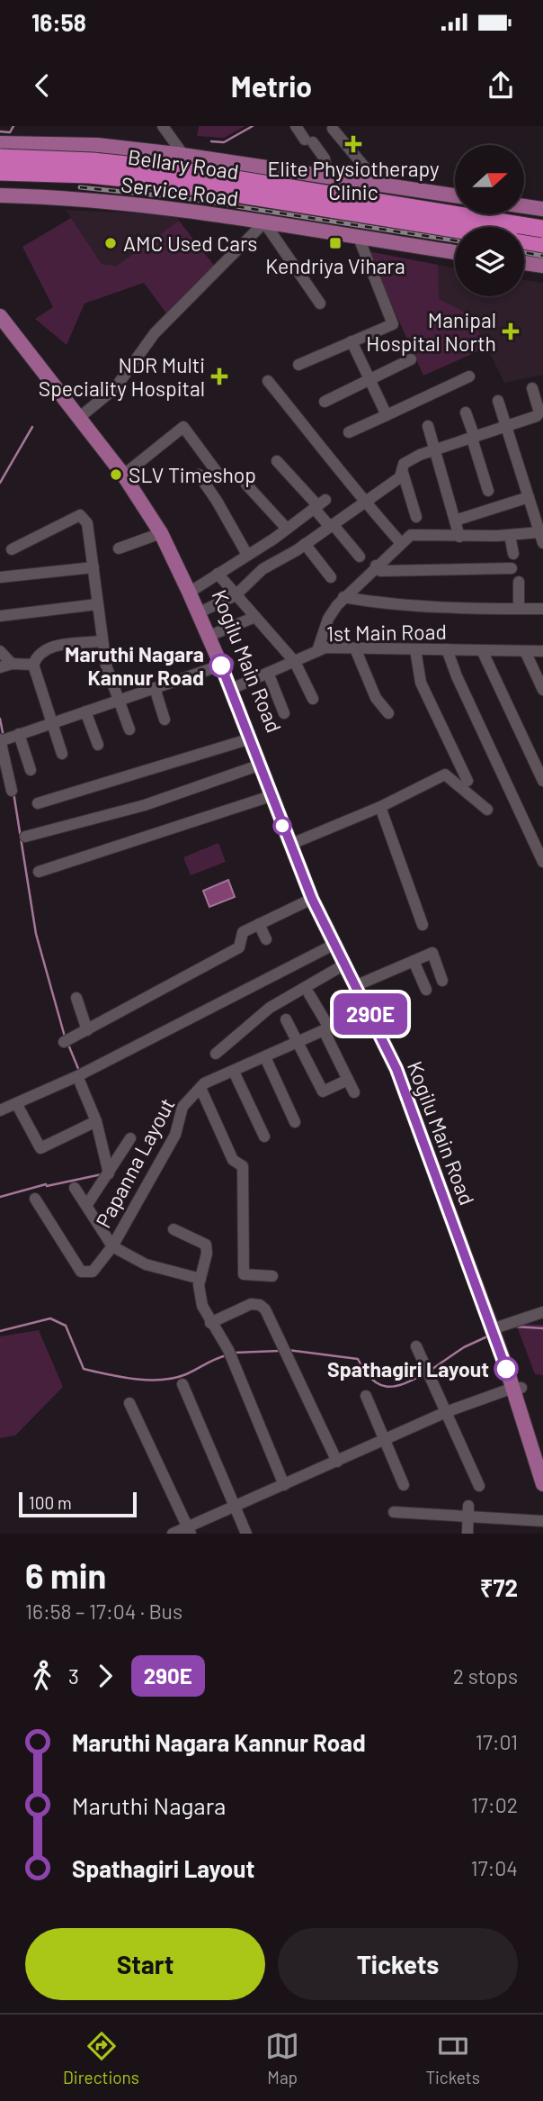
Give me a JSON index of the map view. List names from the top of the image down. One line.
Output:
{"streets":{"highway":["Bellary Road"],"main road":["Service Road","Kogilu Main Road"],"street":["1st Main Road","Papanna Layout"]},"crossings":[["1st Main Road","Kogilu Main Road"],["Kogilu Main Road","Papanna Layout"]],"places":{"health":["Elite Physiotherapy Clinic","Manipal Hospital North","NDR Multi Speciality Hospital"],"other":["AMC Used Cars","SLV Timeshop","Maruthi Nagara Kannur Road","Spathagiri Layout"],"transit":["Kendriya Vihara"]},"lines":["bus line 290E"],"scale_bar":"100 m","north":"right","page":{"status":"16:58","header":"Metrio","on_map":"290E","scale":"100 m","heading":["6 min","16:58 – 17:04 · Bus","₹72"],"legs":["3","290E","2 stops"],"list":[{"name":"Maruthi Nagara Kannur Road","value":"17:01"},{"name":"Maruthi Nagara","value":"17:02"},{"name":"Spathagiri Layout","value":"17:04"}],"buttons":["Start","Tickets"],"tabs":["Directions","Map","Tickets"]}}
